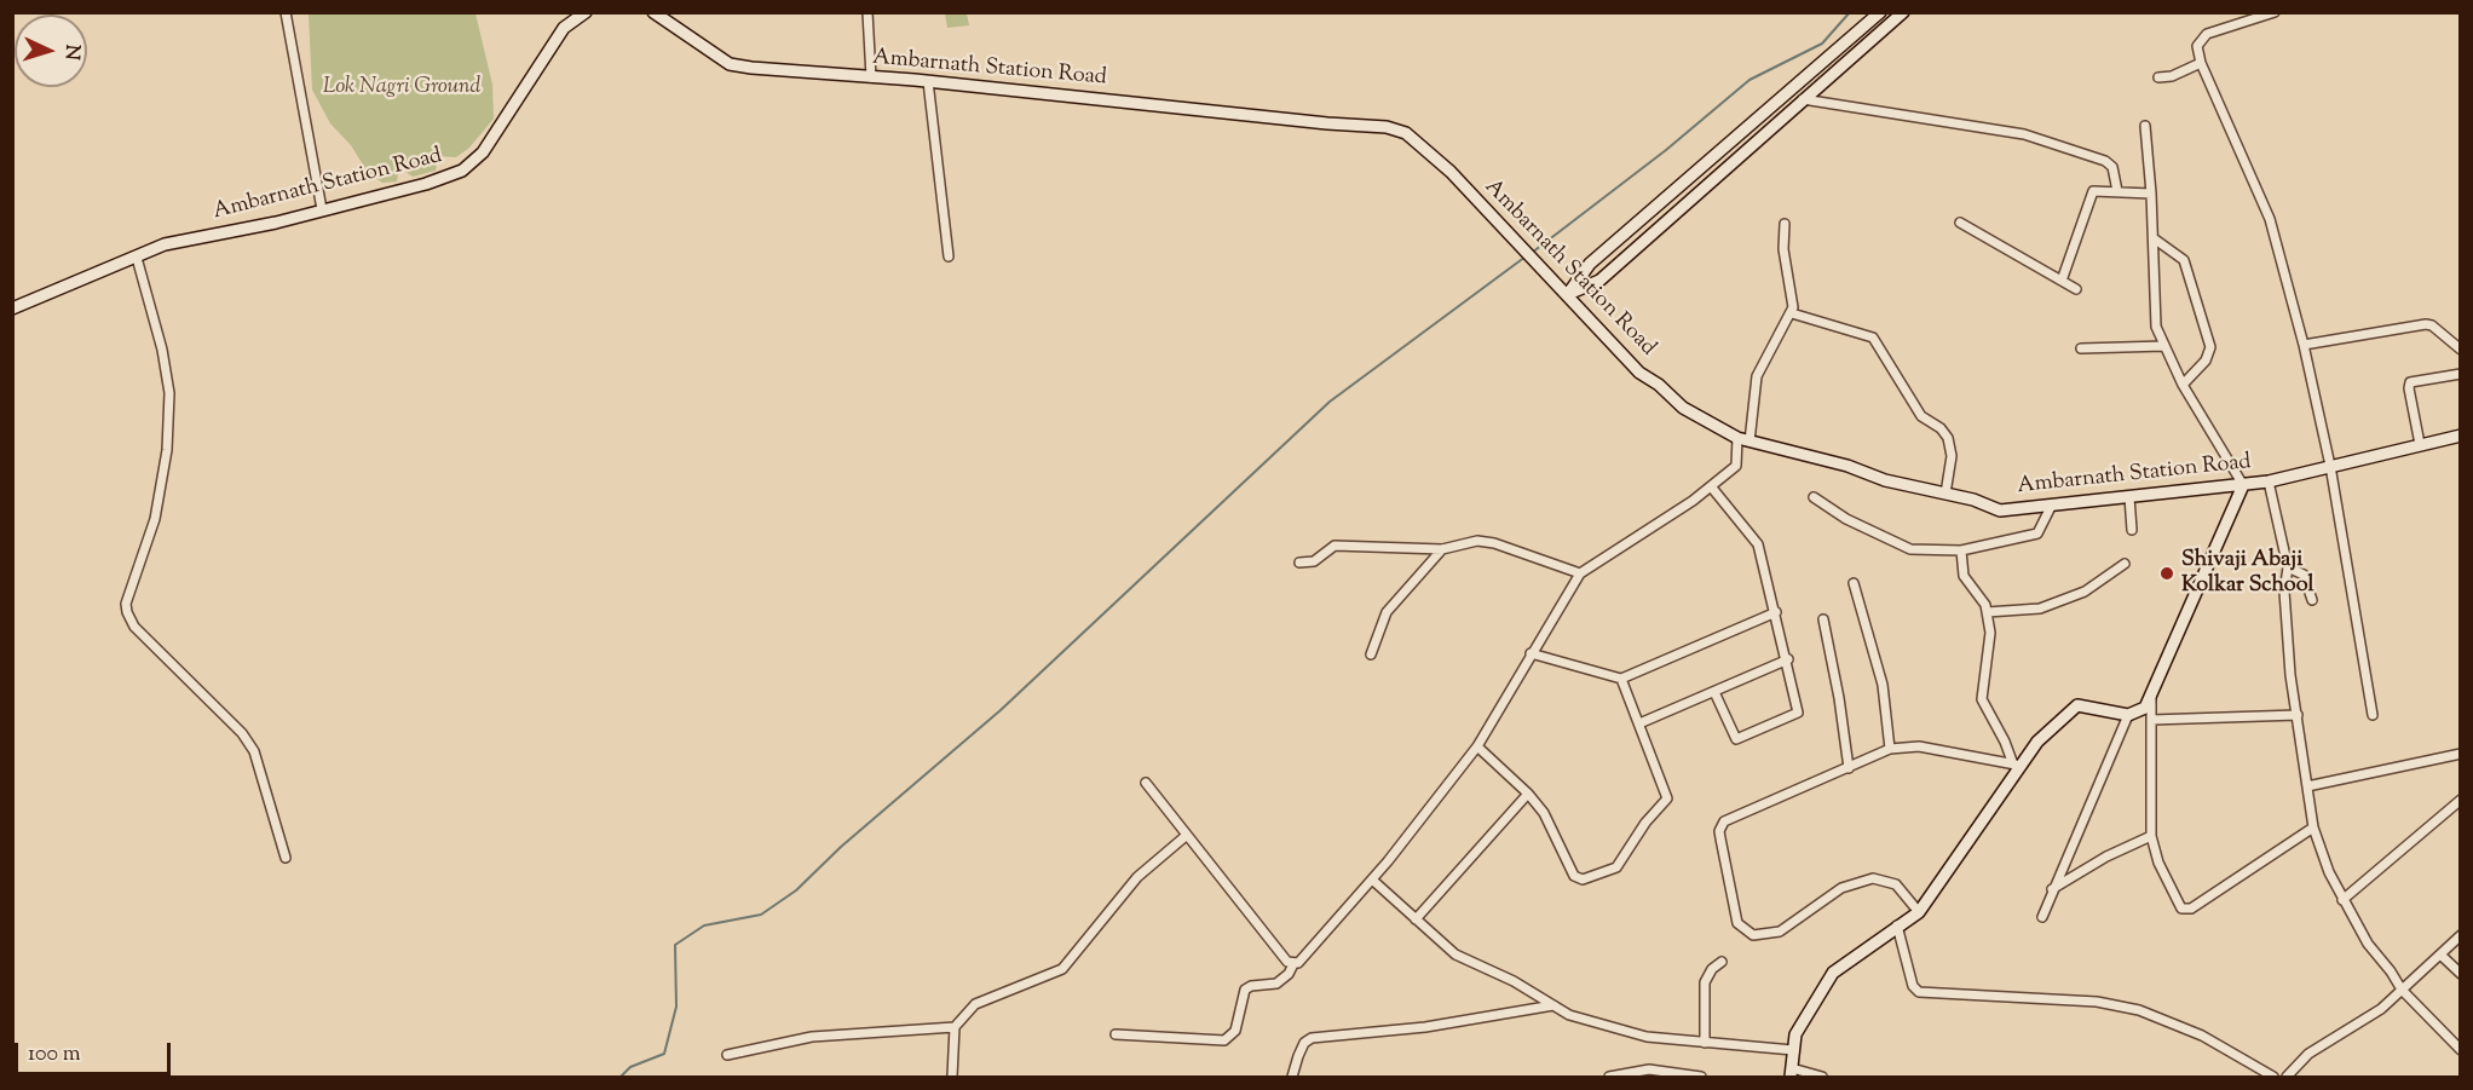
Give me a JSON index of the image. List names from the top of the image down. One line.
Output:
{"streets":{"main road":["Ambarnath Station Road"]},"parks":["Lok Nagri Ground"],"places":["Shivaji Abaji Kolkar School"],"scale_bar":"100 m","north":"right"}
